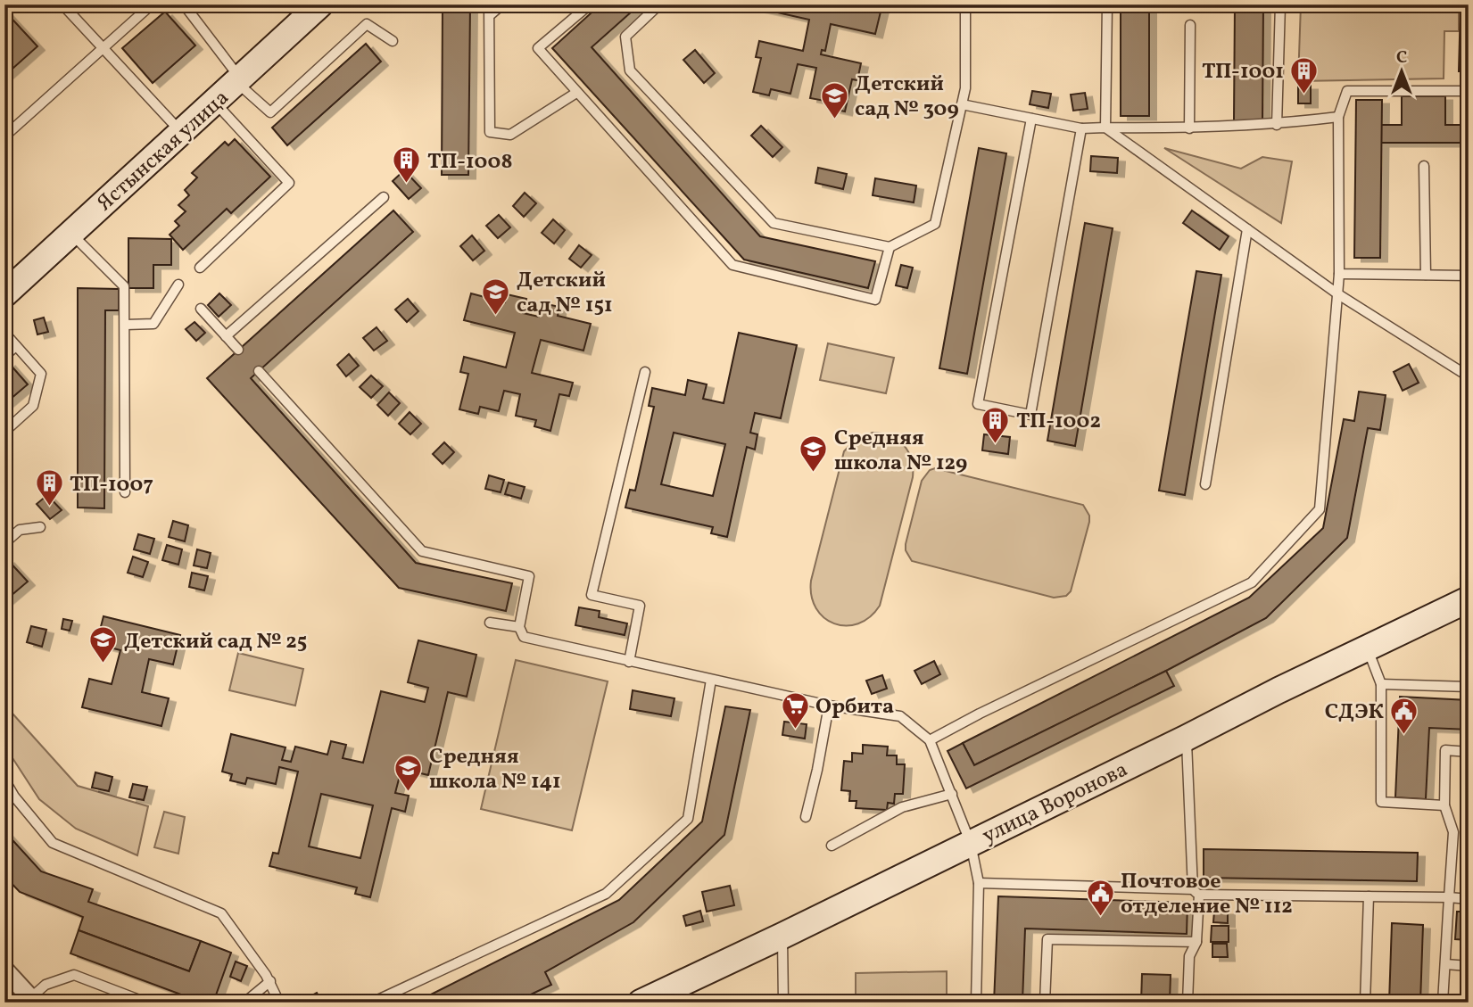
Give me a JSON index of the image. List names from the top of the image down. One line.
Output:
{"streets":{"main road":["Ястынская улица","улица Воронова"]},"places":{"building":["ТП-1001","ТП-1008","ТП-1002","ТП-1007"],"school or university":["Детский сад № 309","Детский сад № 151","Средняя школа № 129","Детский сад № 25","Средняя школа № 141"],"supermarket":["Орбита"],"public building":["СДЭК","Почтовое отделение № 112"]},"north":"top"}
